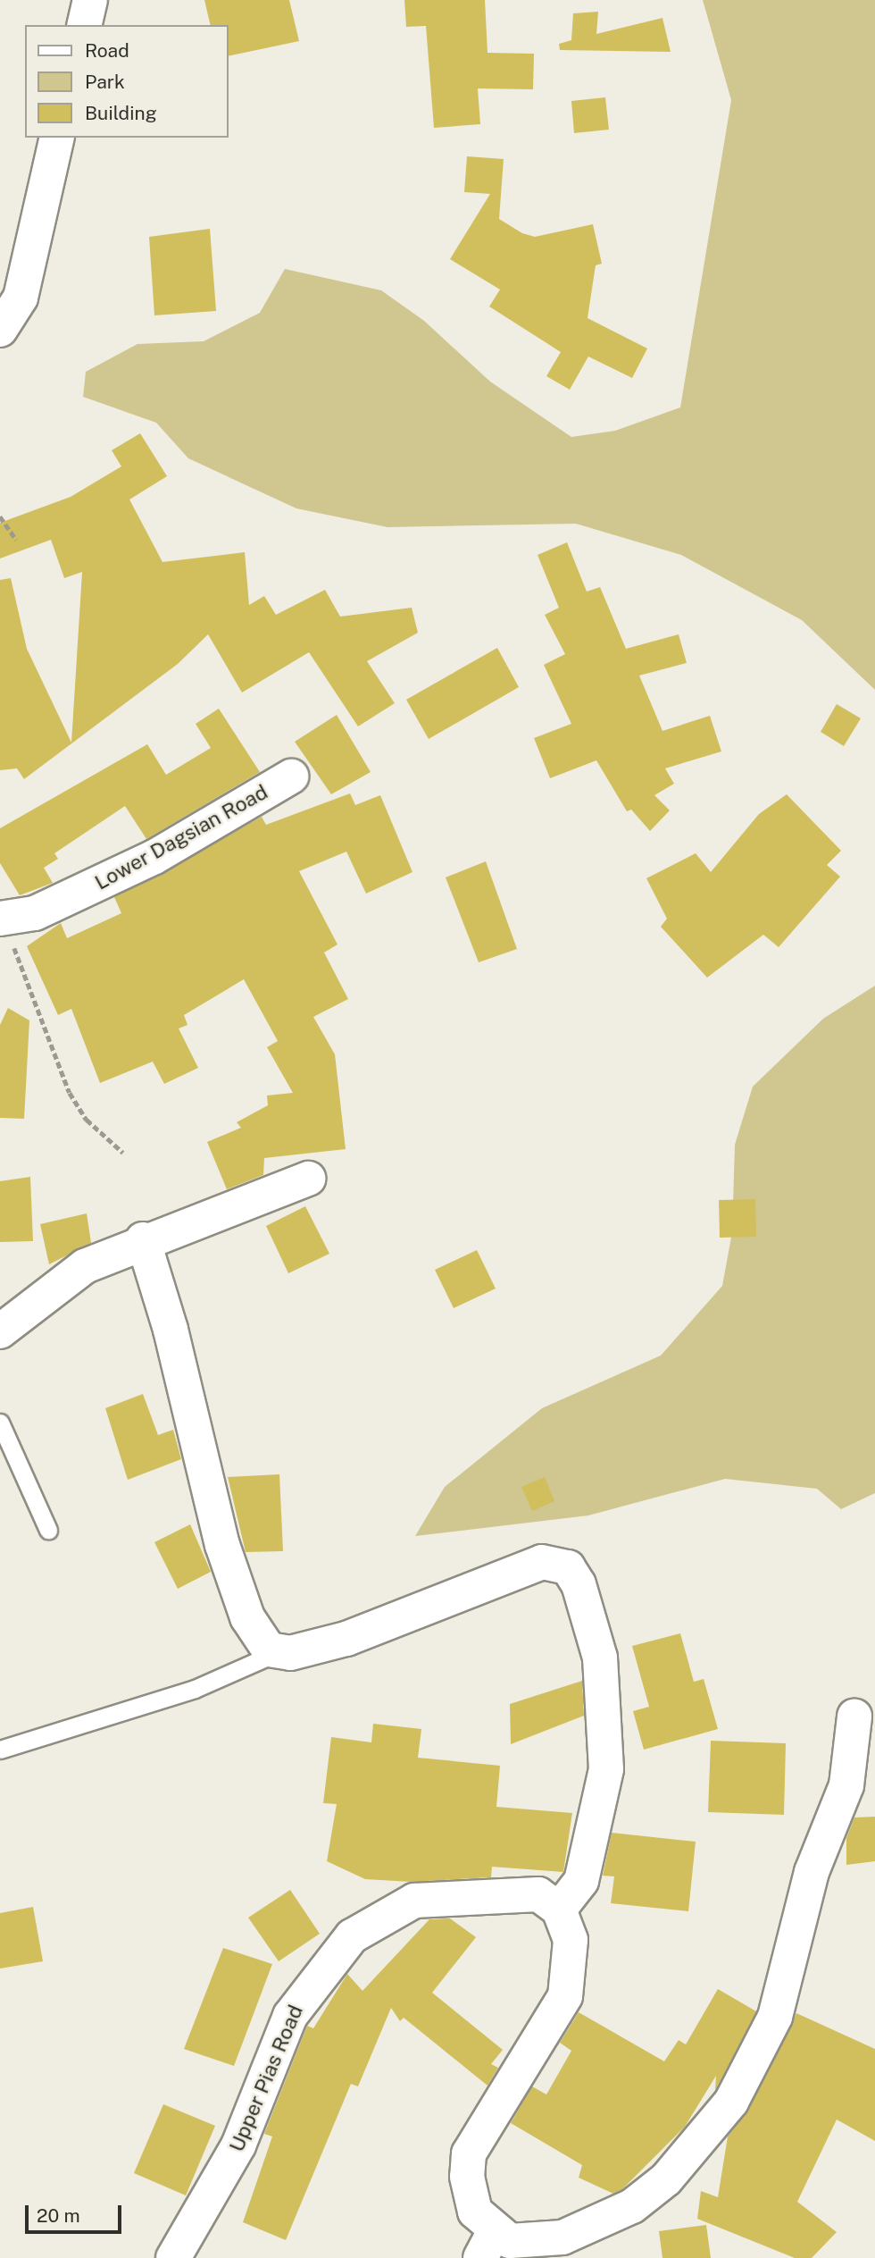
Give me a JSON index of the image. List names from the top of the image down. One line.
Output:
{"streets":{"street":["Lower Dagsian Road","Upper Pias Road"]},"legend":["Road","Park","Building"],"scale_bar":"20 m"}
